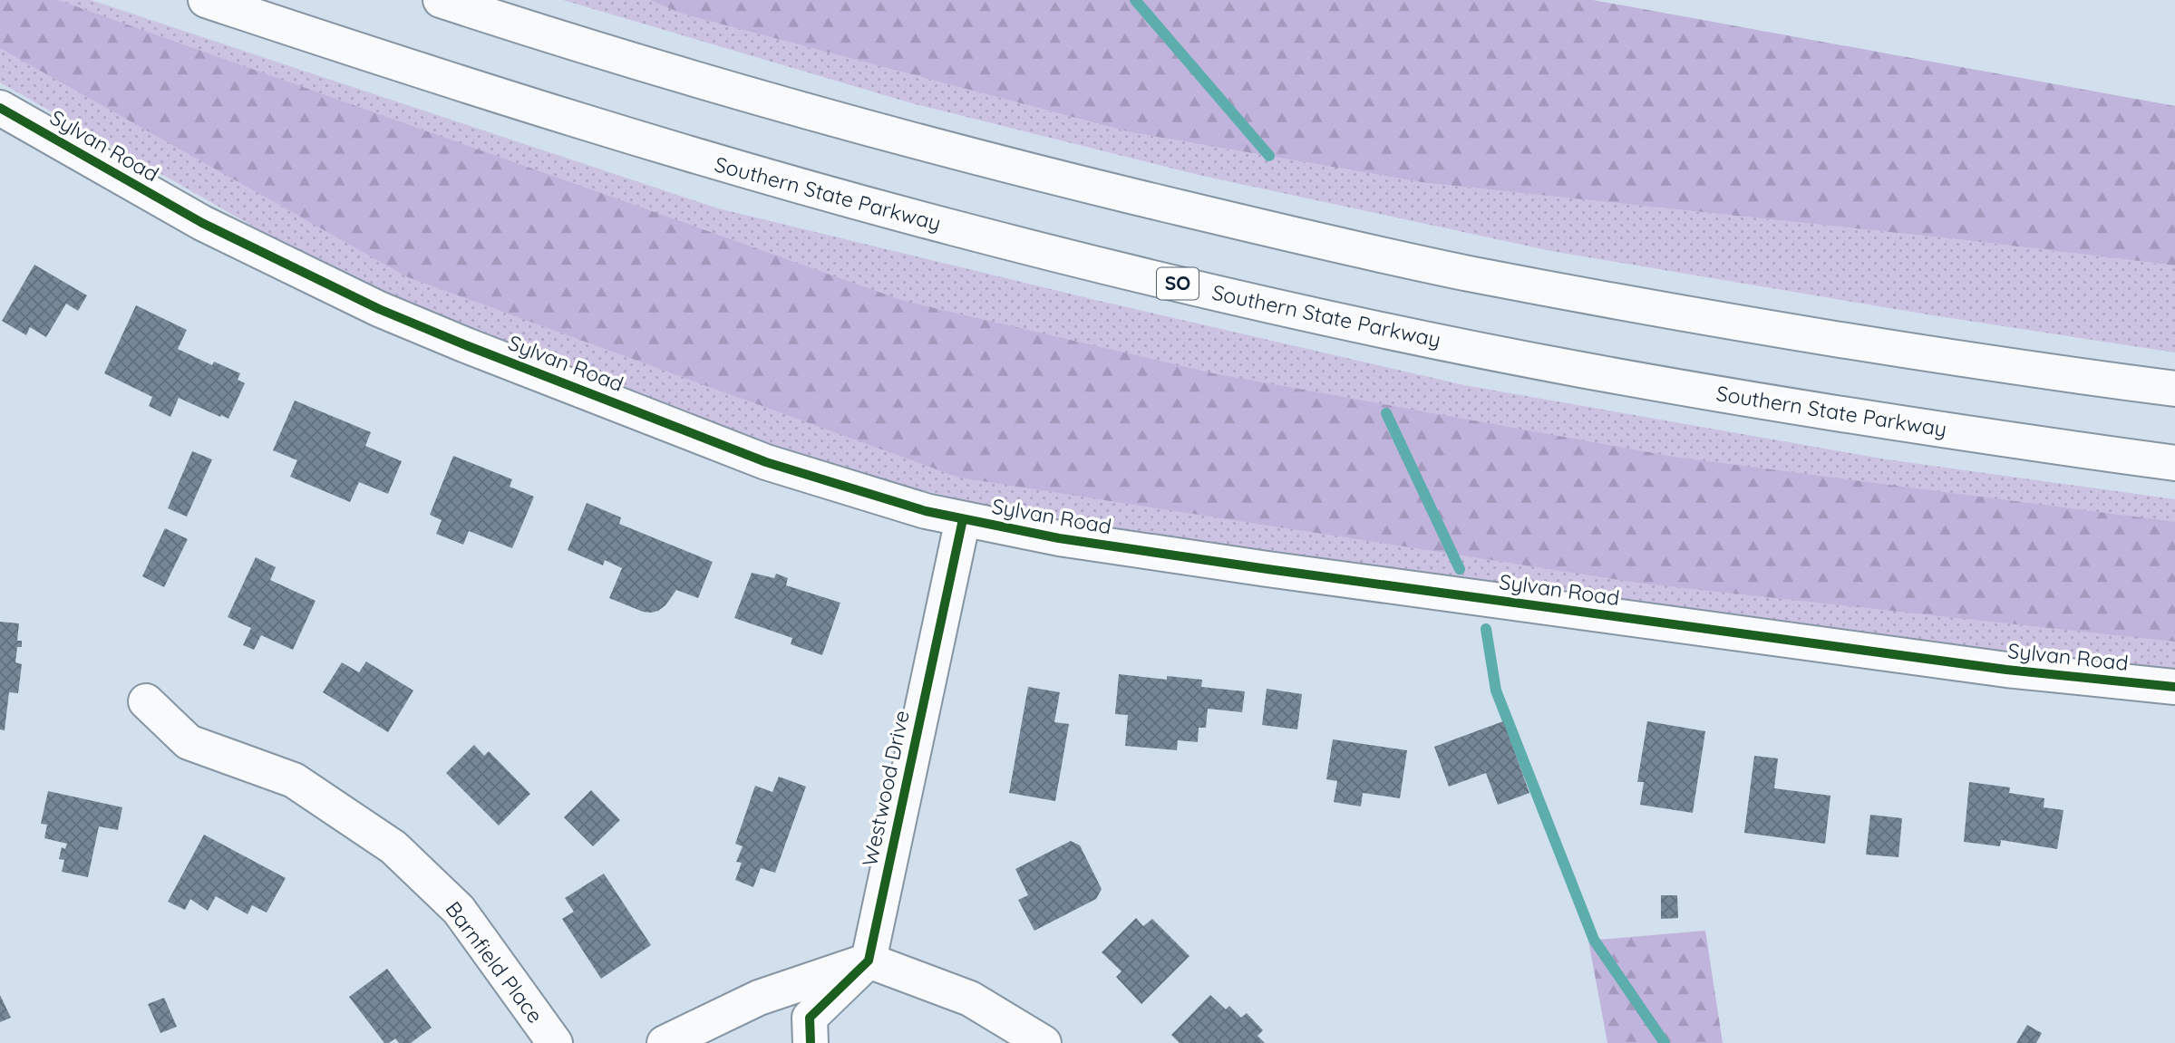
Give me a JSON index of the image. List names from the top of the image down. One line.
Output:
{"streets":{"main road":["Sylvan Road","Southern State Parkway","SO","Westwood Drive","Barnfield Place"]},"crossings":[["Sylvan Road","Westwood Drive"]]}
